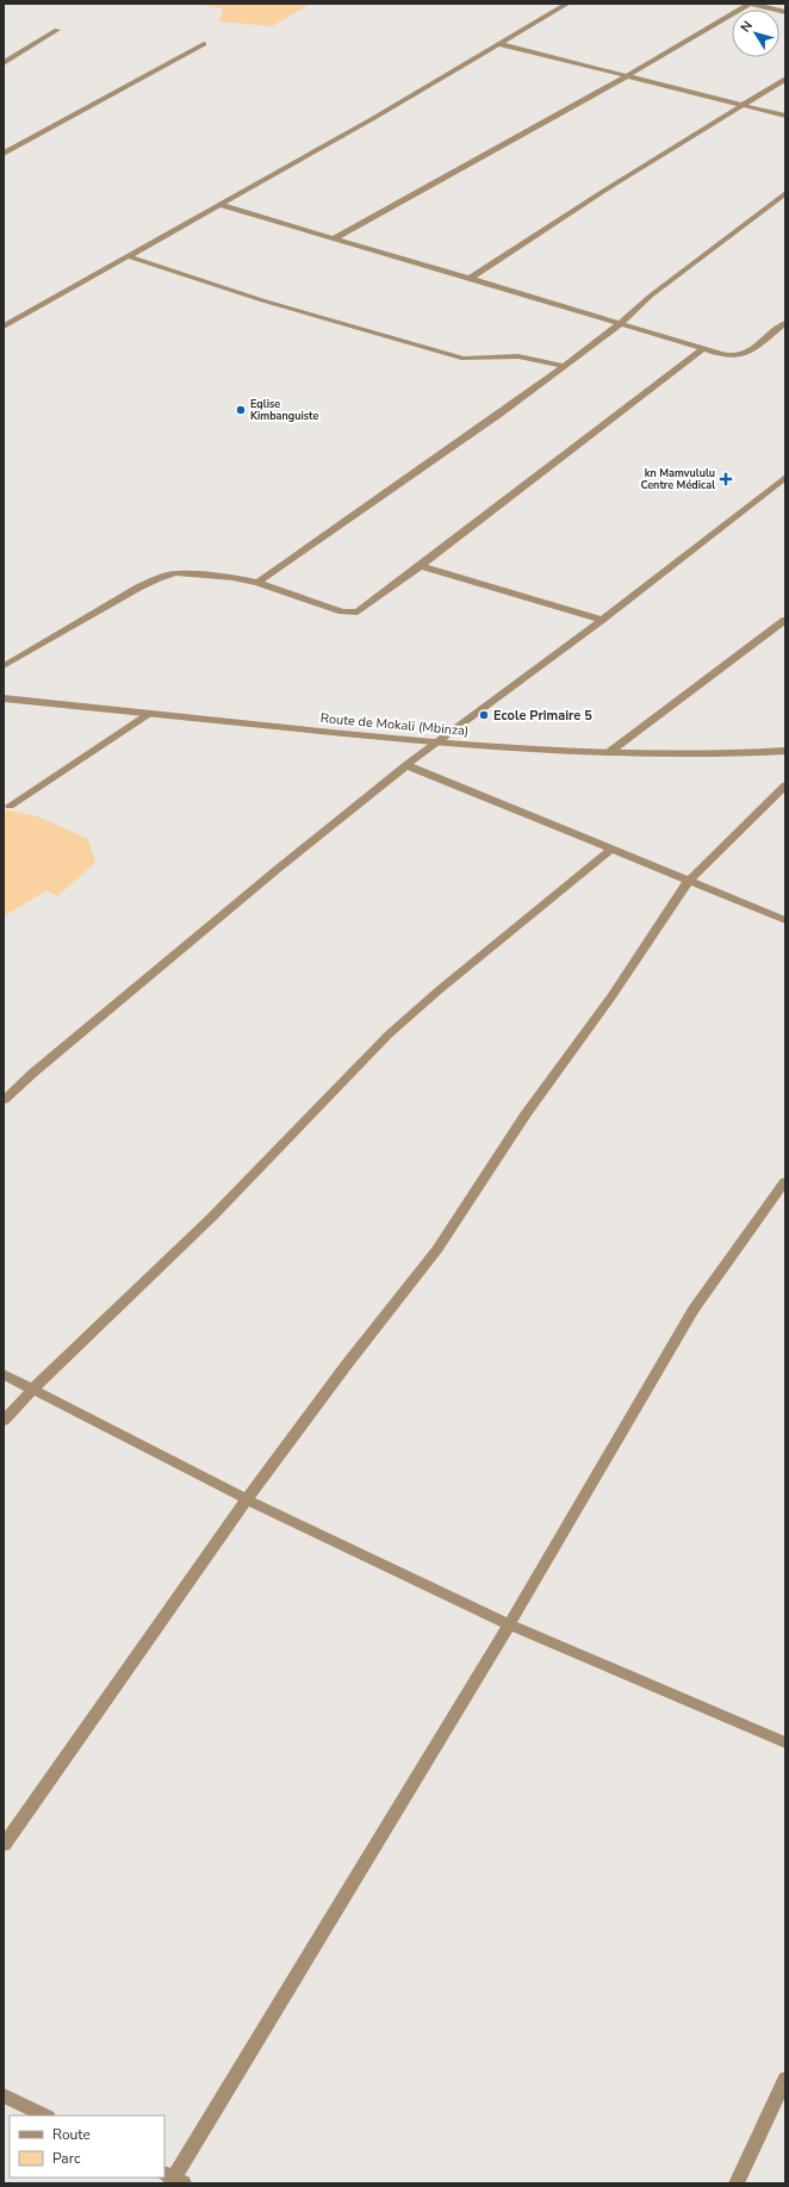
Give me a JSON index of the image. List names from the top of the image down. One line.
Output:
{"streets":{"street":["Route de Mokali (Mbinza)"]},"places":{"other":["Eglise Kimbanguiste","Ecole Primaire 5"],"health":["kn Mamvululu Centre Médical"]},"legend":["Route","Parc"],"north":"top left"}
